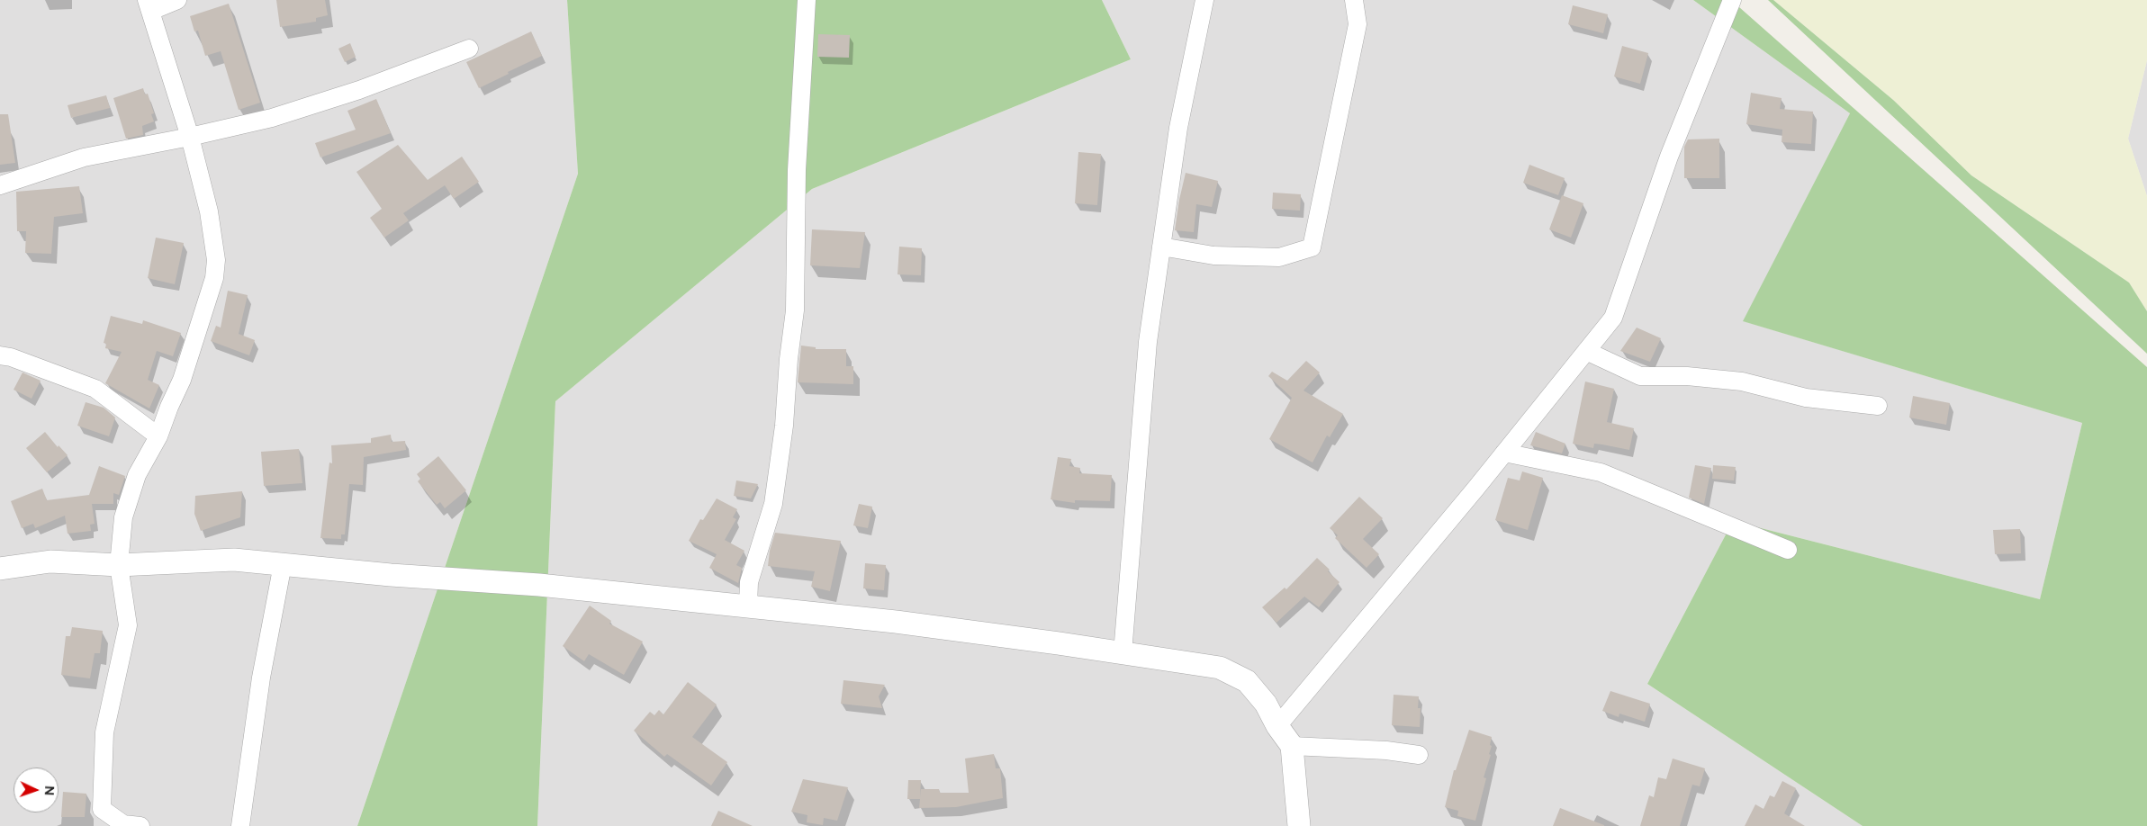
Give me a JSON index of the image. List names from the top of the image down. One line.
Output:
{"north":"right"}
